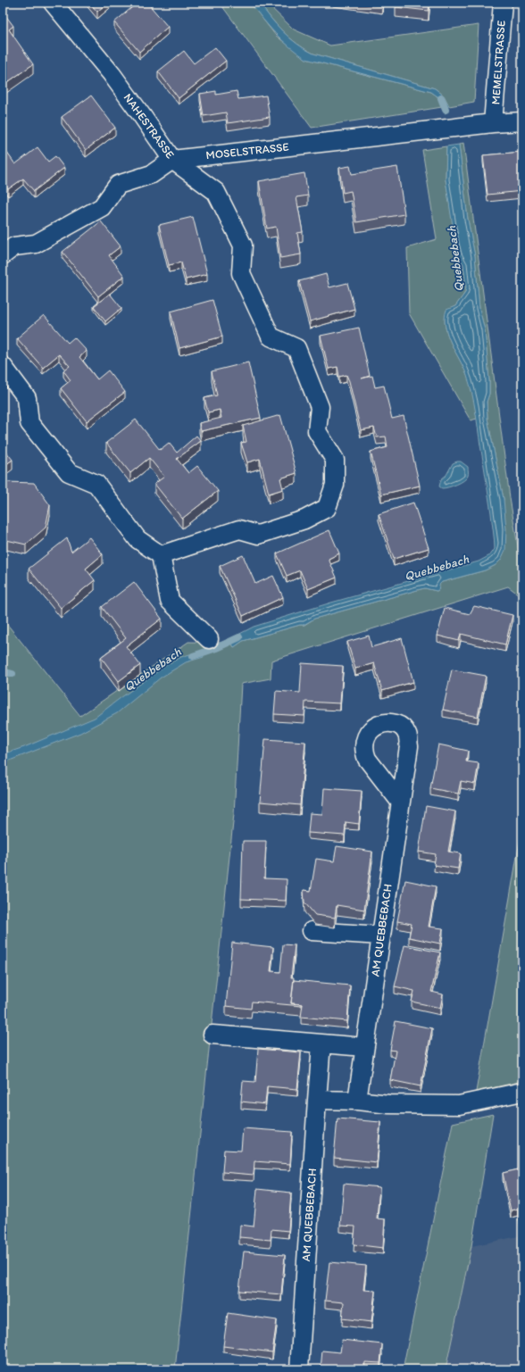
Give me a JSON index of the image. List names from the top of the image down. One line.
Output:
{"streets":{"street":["MEMELSTRASSE","NAHESTRASSE","MOSELSTRASSE","AM QUEBBEBACH"]},"crossings":[["MEMELSTRASSE","MOSELSTRASSE"],["NAHESTRASSE","MOSELSTRASSE"]],"water":["Quebbebach"]}
